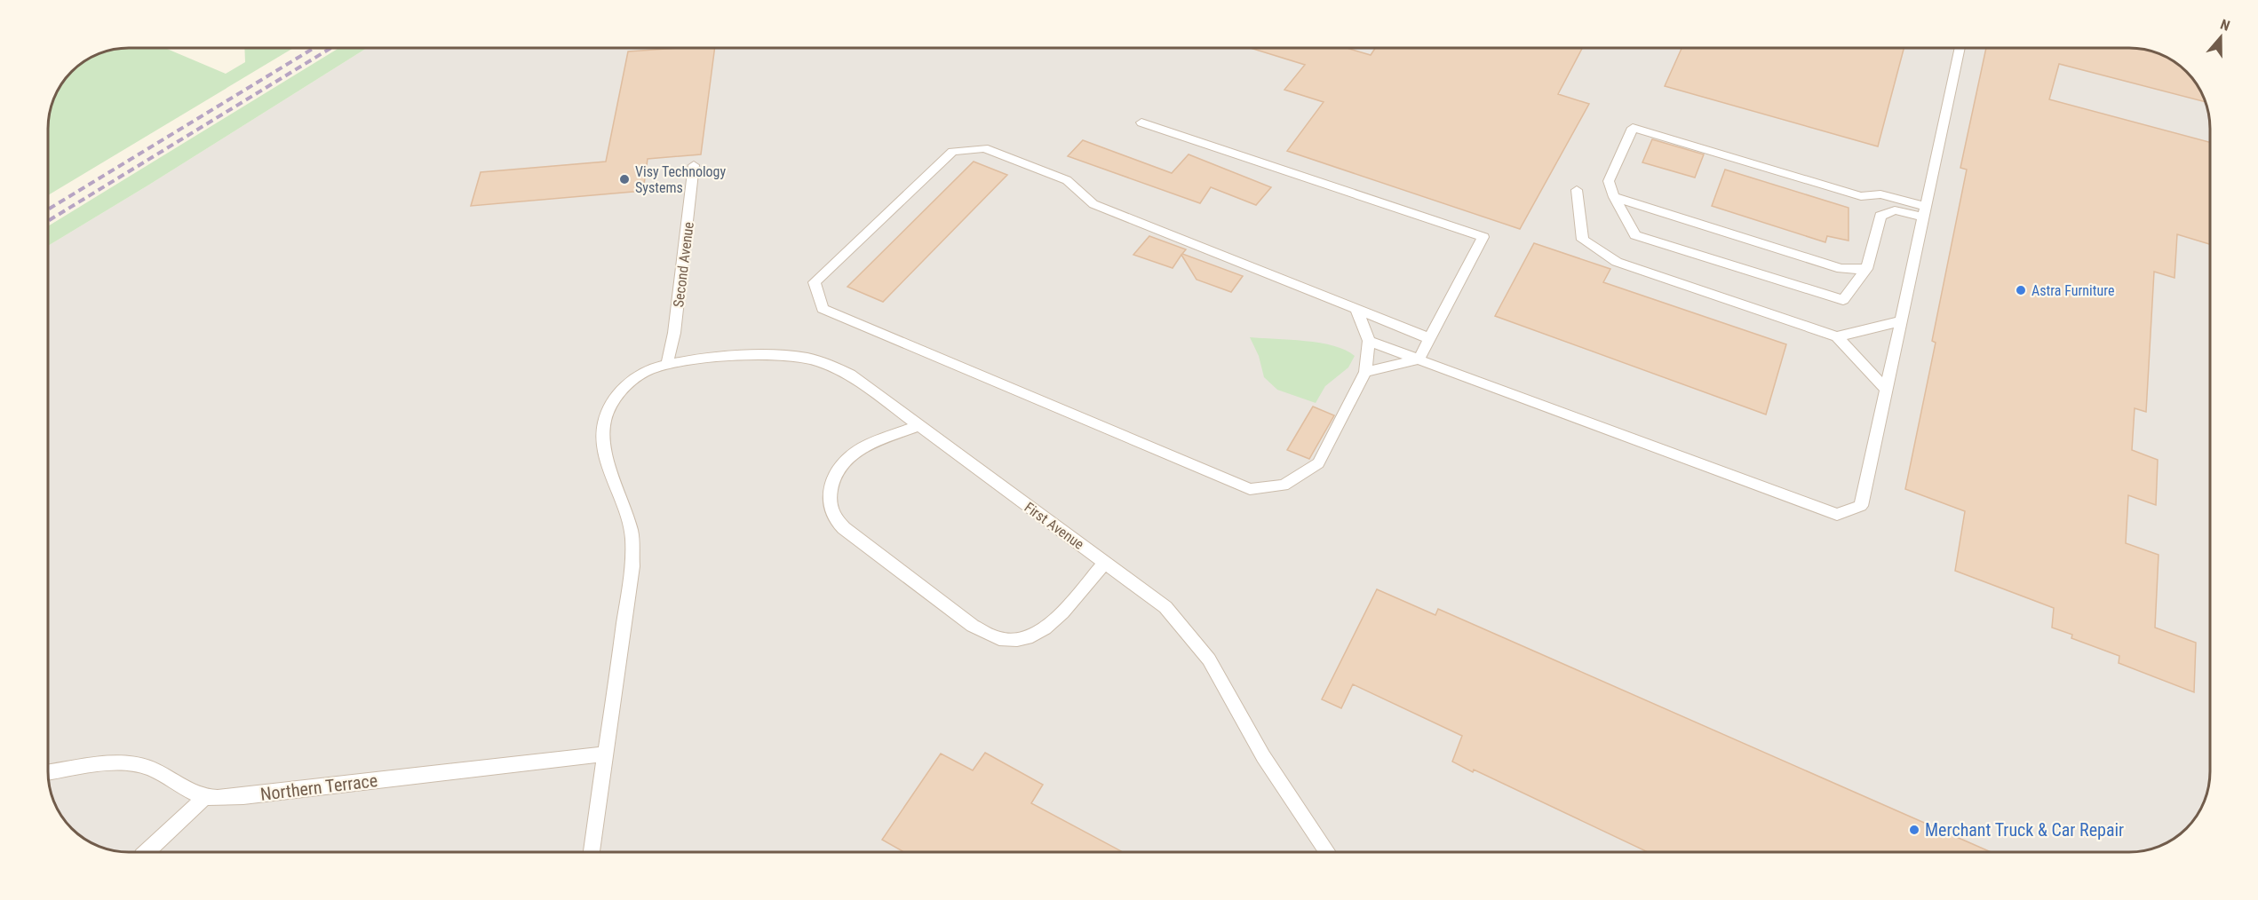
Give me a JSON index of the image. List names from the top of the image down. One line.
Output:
{"streets":{"lane":["Second Avenue","First Avenue","Northern Terrace"]},"crossings":[["Second Avenue","First Avenue"],["First Avenue","Northern Terrace"]],"places":["Visy Technology Systems","Astra Furniture","Merchant Truck & Car Repair"],"north":"top"}
